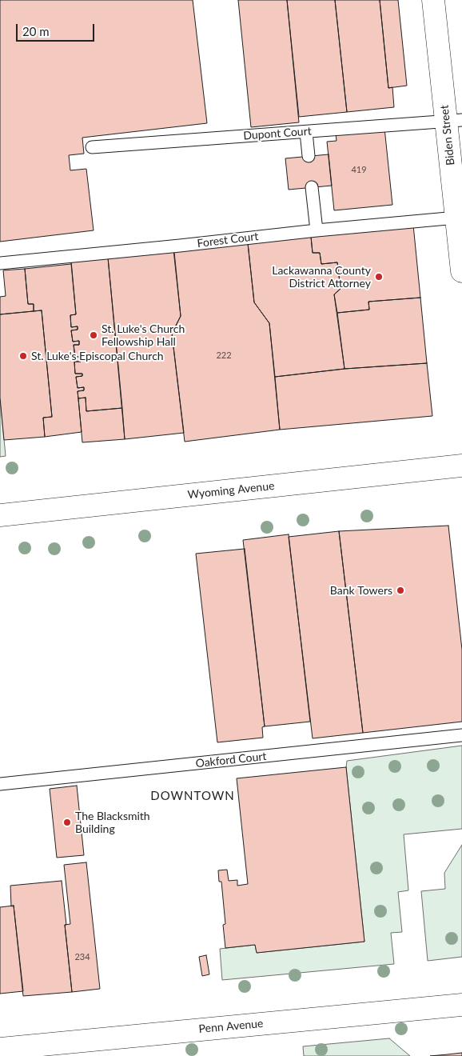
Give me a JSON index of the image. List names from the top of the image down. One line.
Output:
{"streets":{"main road":["Biden Street","Wyoming Avenue","Penn Avenue"],"lane":["Dupont Court","Forest Court","Oakford Court"]},"crossings":[["Dupont Court","Biden Street"],["Biden Street","Forest Court"]],"districts":["DOWNTOWN"],"places":["Lackawanna County District Attorney","St. Luke's Church Fellowship Hall","St. Luke's Episcopal Church","Bank Towers","The Blacksmith Building"],"house_numbers":["419","222","234"],"scale_bar":"20 m"}
